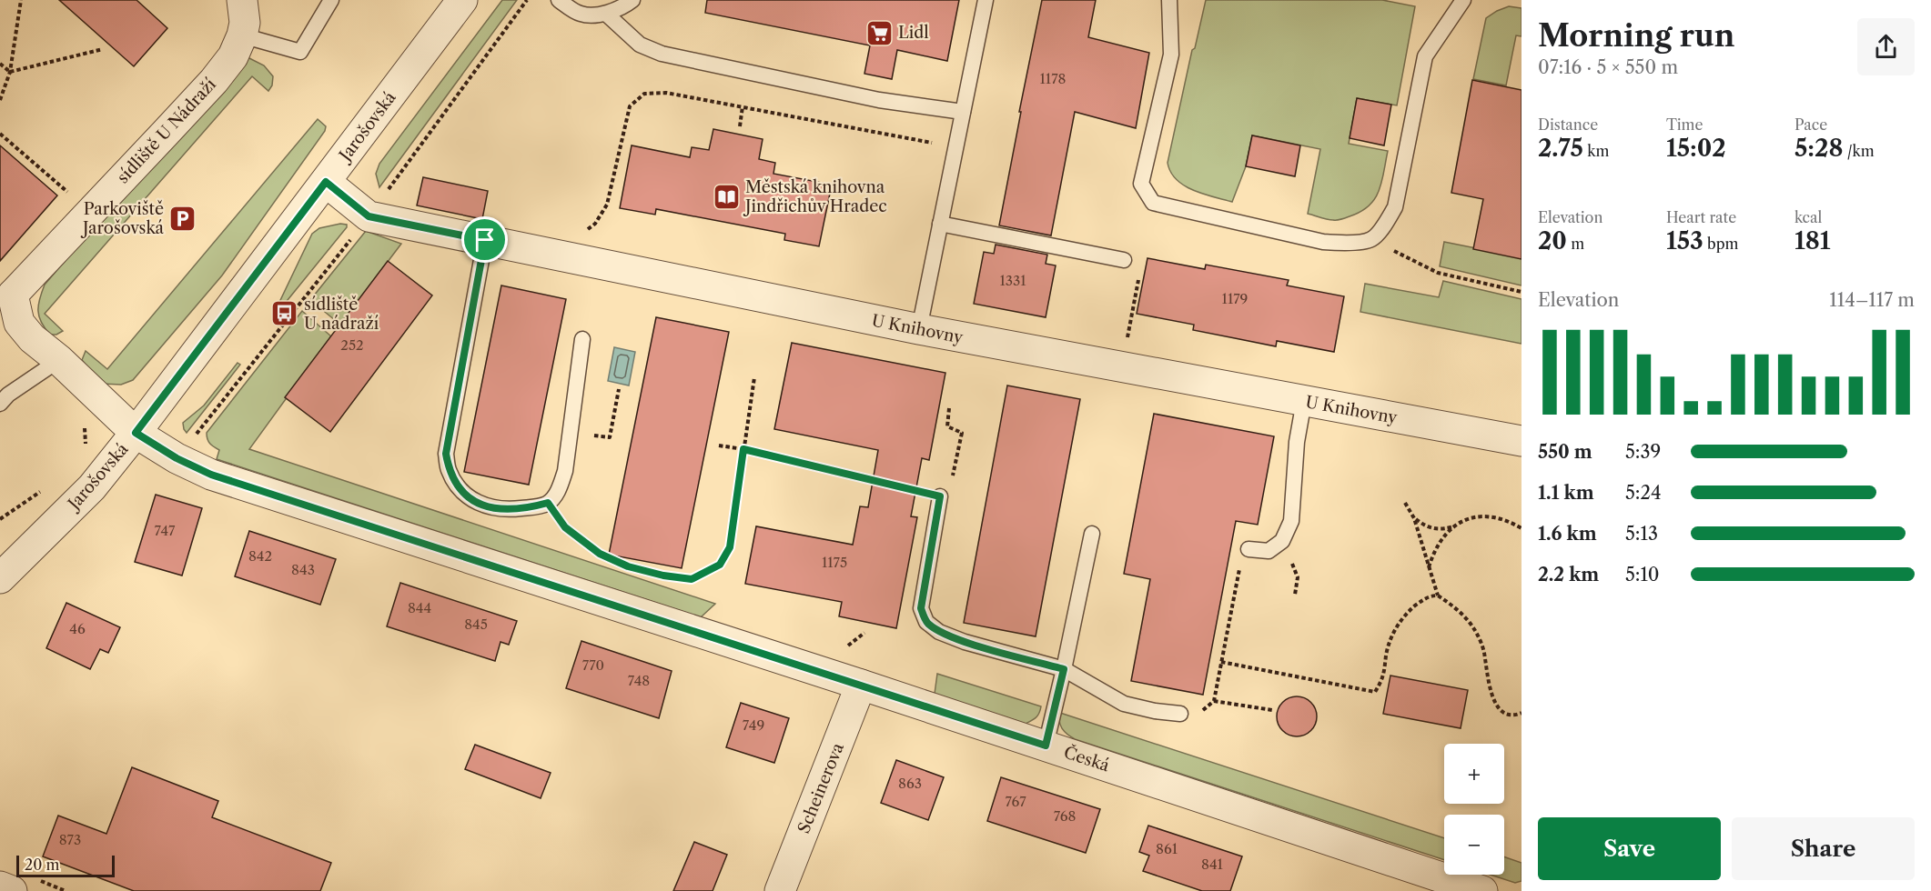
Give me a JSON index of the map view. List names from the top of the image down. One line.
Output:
{"streets":{"street":["Jarošovská","sídliště U Nádraží","U Knihovny","Česká","Scheinerova"]},"crossings":[["Jarošovská","sídliště U Nádraží"],["Jarošovská","U Knihovny"],["Jarošovská","Česká"],["sídliště U Nádraží","Česká"],["Česká","Scheinerova"]],"places":{"supermarket":["Lidl"],"library":["Městská knihovna Jindřichův Hradec"],"parking":["Parkoviště Jarošovská"],"bus stop":["sídliště U nádraží"]},"house_numbers":["1178","1331","1179","252","747","842","1175","843","844","845","46","770","748","749","863","767","768","873","861","841"],"scale_bar":"20 m","page":{"heading":["Morning run","07:16 · 5 × 550 m"],"stats":[["Distance","2.75 km"],["Time","15:02"],["Pace","5:28 /km"],["Elevation","20 m"],["Heart rate","153 bpm"],["kcal","181"]],"chart":["Elevation","114–117 m"],"list":[{"name":"550 m","note":"5:39"},{"name":"1.1 km","note":"5:24"},{"name":"1.6 km","note":"5:13"},{"name":"2.2 km","note":"5:10"}],"map_buttons":["+","−"],"buttons":["Save","Share"],"scale":"20 m"}}
